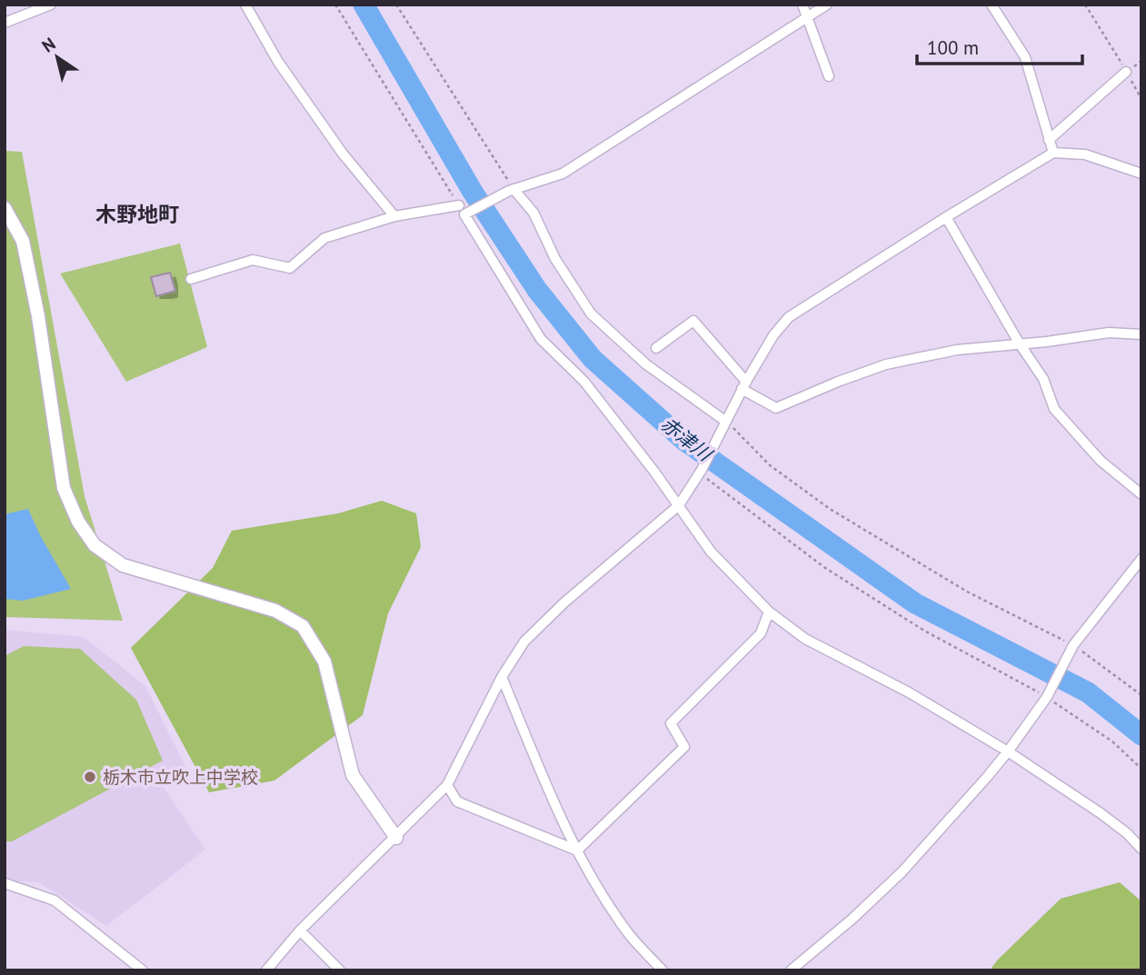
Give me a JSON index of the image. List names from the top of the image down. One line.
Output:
{"districts":["木野地町"],"water":["赤津川"],"places":["栃木市立吹上中学校"],"scale_bar":"100 m","north":"top left"}
